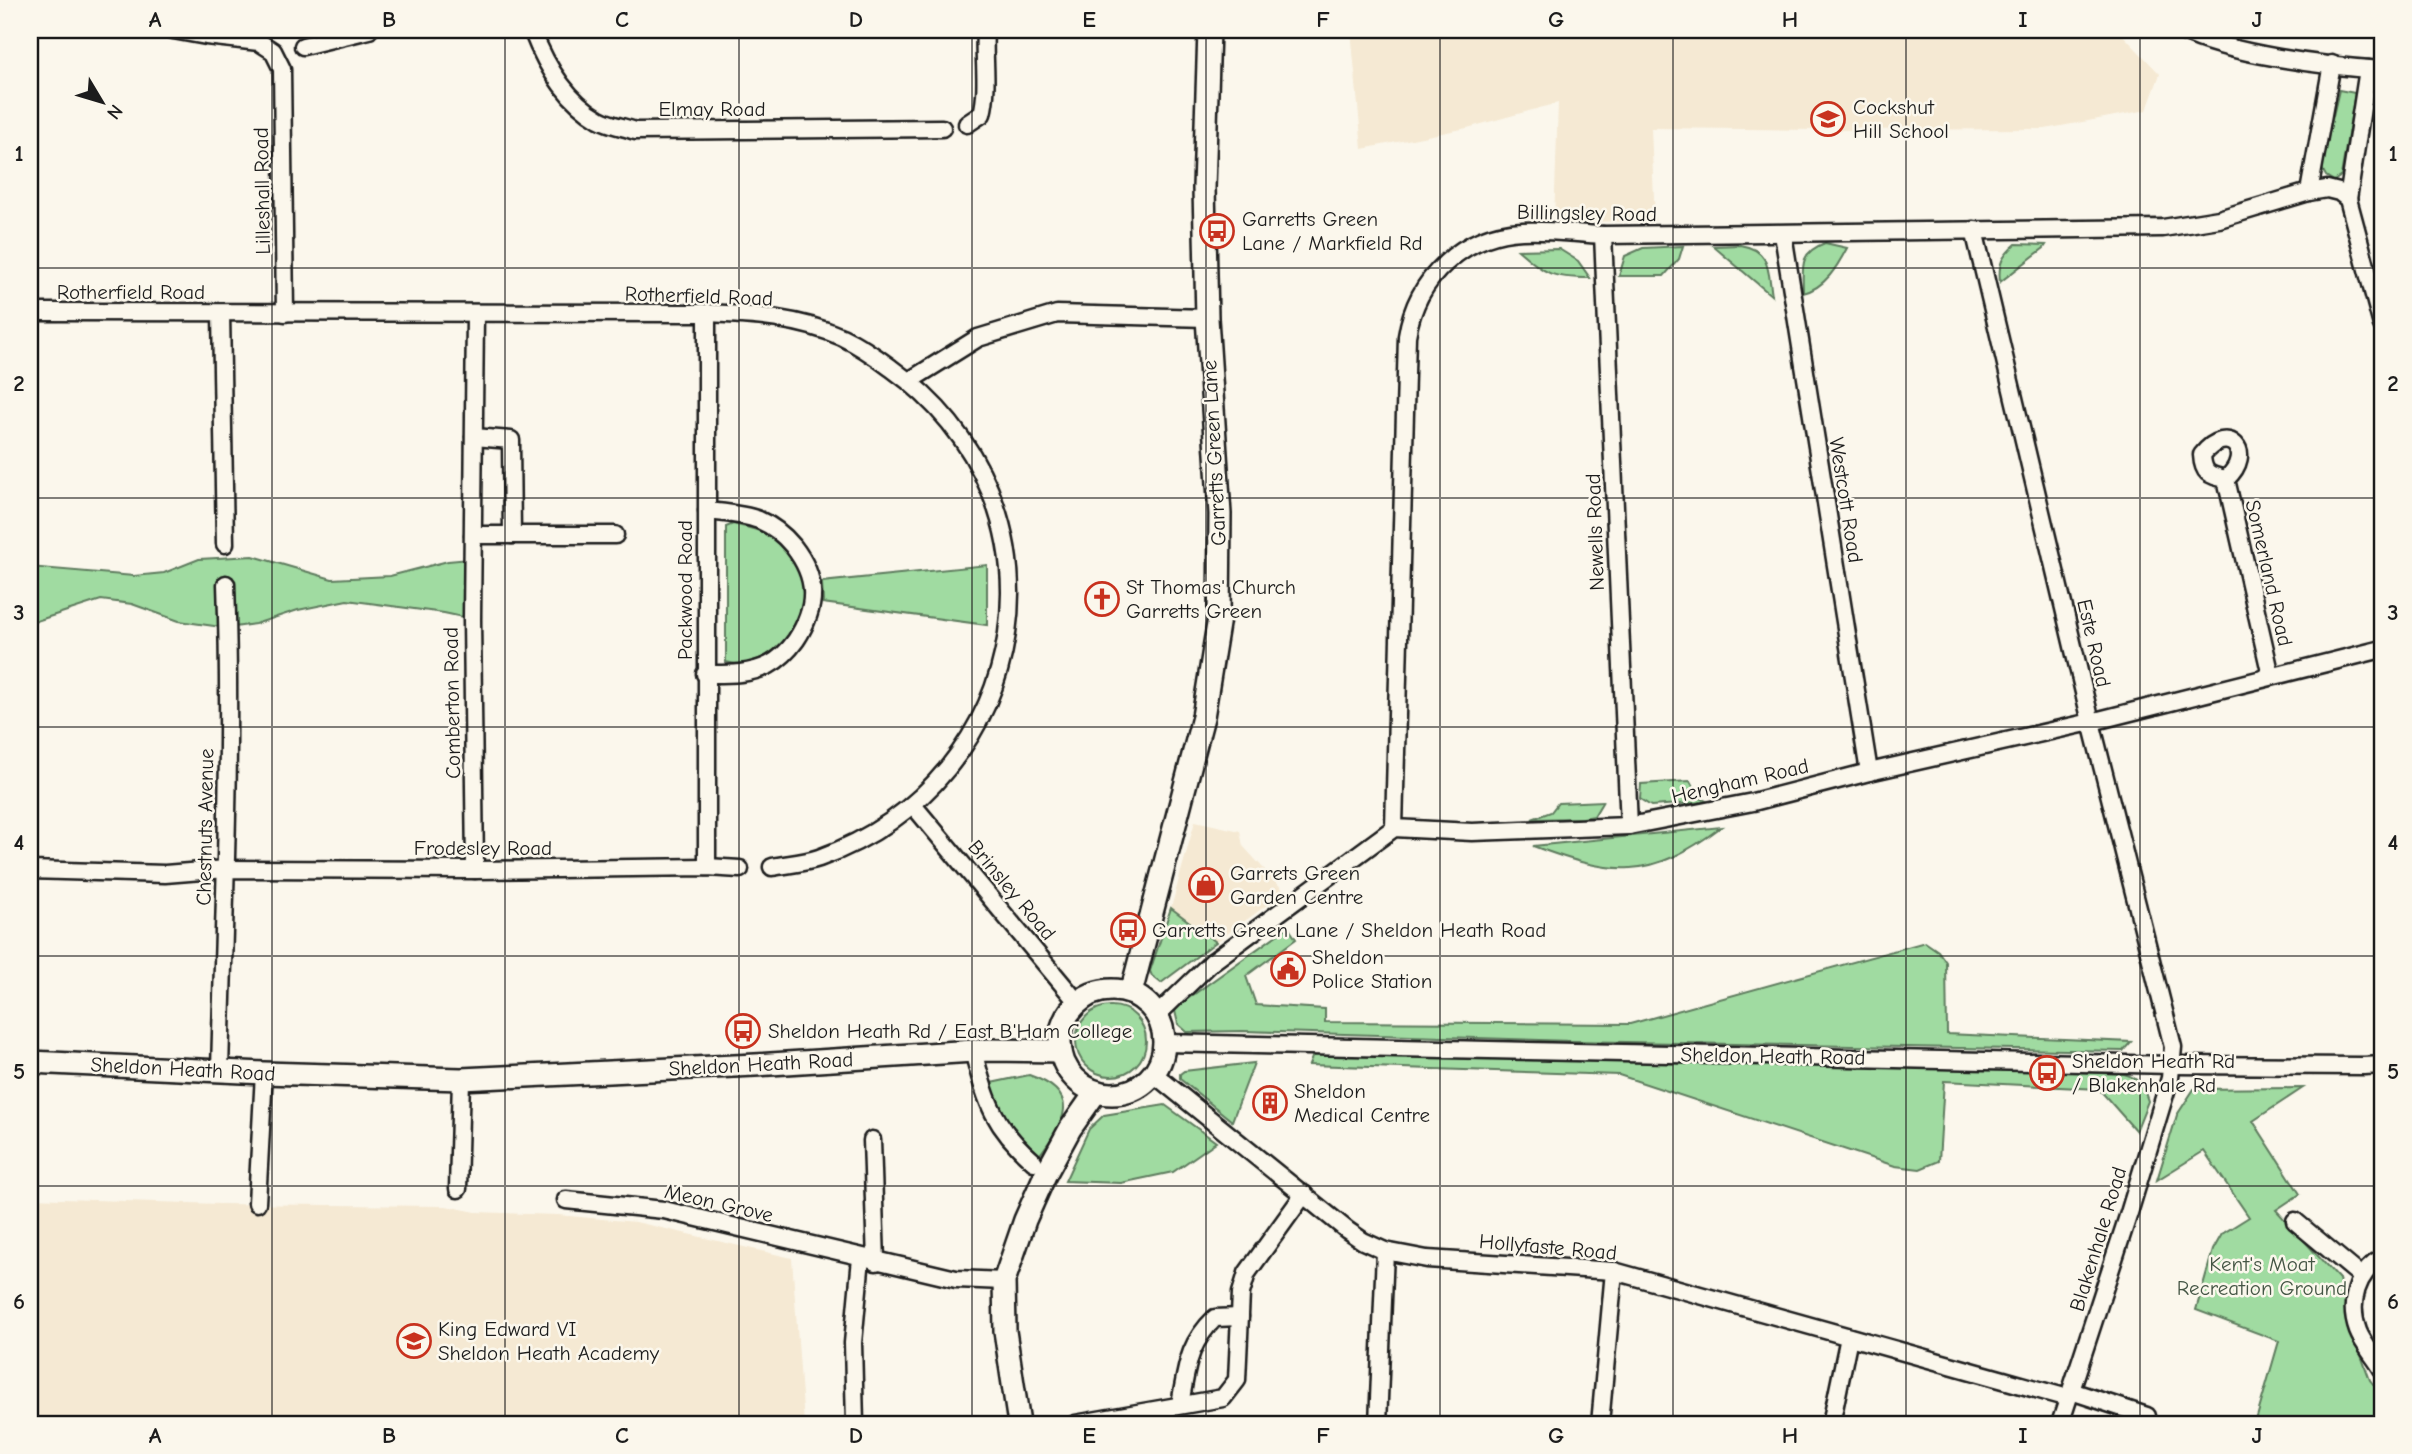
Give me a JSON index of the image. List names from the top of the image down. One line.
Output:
{"streets":{"street":["Elmay Road","Lilleshall Road","Billingsley Road","Rotherfield Road","Garretts Green Lane","Westcott Road","Newells Road","Somerland Road","Packwood Road","Este Road","Comberton Road","Hengham Road","Chestnuts Avenue","Frodesley Road","Brinsley Road","Sheldon Heath Road","Meon Grove","Blakenhale Road","Hollyfaste Road"]},"crossings":[["Lilleshall Road","Rotherfield Road"],["Billingsley Road","Westcott Road"],["Billingsley Road","Newells Road"],["Billingsley Road","Este Road"],["Billingsley Road","Hengham Road"],["Rotherfield Road","Packwood Road"],["Rotherfield Road","Comberton Road"],["Rotherfield Road","Brinsley Road"],["Garretts Green Lane","Brinsley Road"],["Garretts Green Lane","Sheldon Heath Road"],["Garretts Green Lane","Hollyfaste Road"],["Westcott Road","Hengham Road"],["Newells Road","Hengham Road"],["Somerland Road","Hengham Road"],["Packwood Road","Frodesley Road"],["Este Road","Hengham Road"],["Este Road","Sheldon Heath Road"],["Este Road","Blakenhale Road"],["Comberton Road","Frodesley Road"],["Chestnuts Avenue","Frodesley Road"],["Chestnuts Avenue","Sheldon Heath Road"],["Brinsley Road","Sheldon Heath Road"],["Brinsley Road","Hollyfaste Road"],["Sheldon Heath Road","Blakenhale Road"],["Sheldon Heath Road","Hollyfaste Road"],["Blakenhale Road","Hollyfaste Road"]],"parks":["Kent's Moat Recreation Ground"],"places":{"school or university":["Cockshut Hill School","King Edward VI Sheldon Heath Academy"],"bus stop":["Garretts Green Lane / Markfield Rd","Garretts Green Lane / Sheldon Heath Road","Sheldon Heath Rd / East B'Ham College","Sheldon Heath Rd / Blakenhale Rd"],"church":["St Thomas' Church Garretts Green"],"shop":["Garrets Green Garden Centre"],"public building":["Sheldon Police Station"],"building":["Sheldon Medical Centre"]},"north":"bottom right","grid":{"columns":["A","B","C","D","E","F","G","H","I","J"],"rows":["1","2","3","4","5","6"]}}
